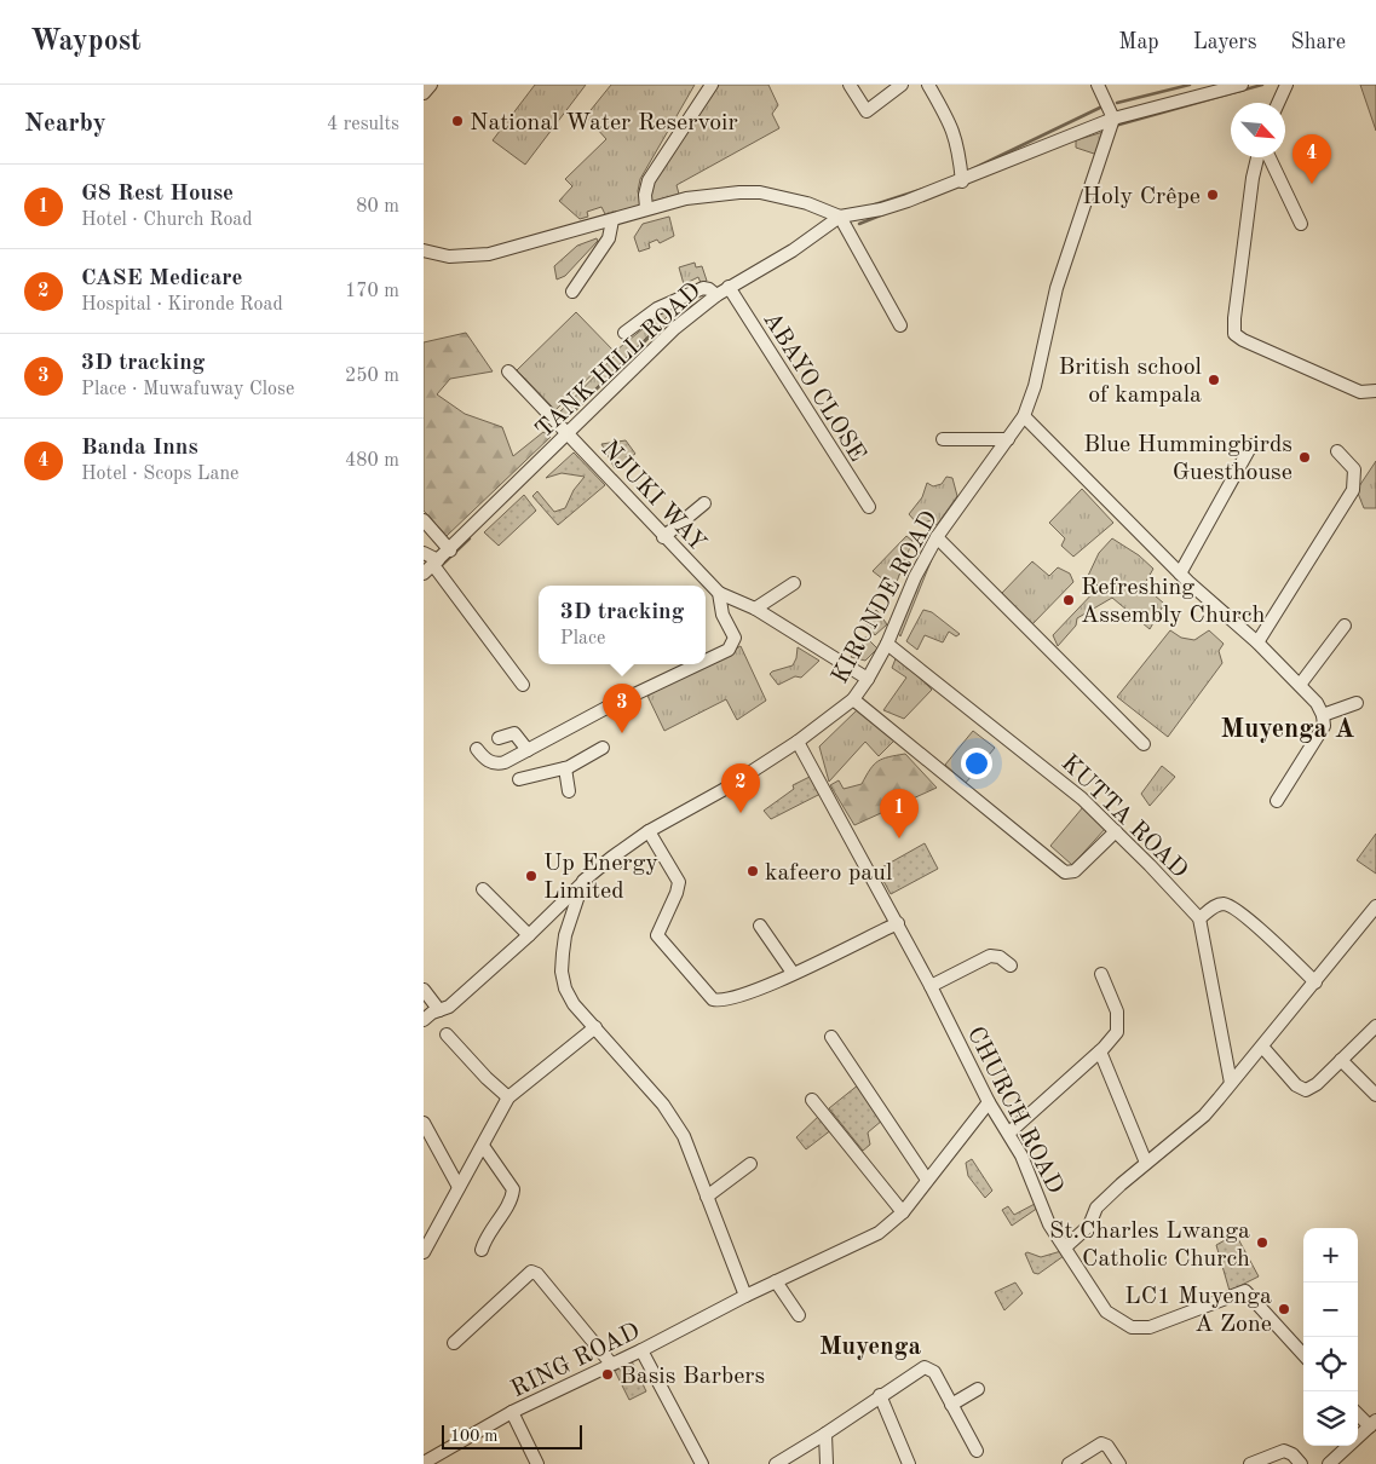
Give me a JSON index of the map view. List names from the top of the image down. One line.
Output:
{"streets":{"street":["TANK HILL ROAD","ABAYO CLOSE","NJUKI WAY","KIRONDE ROAD","KUTTA ROAD","CHURCH ROAD","RING ROAD"]},"crossings":[["TANK HILL ROAD","ABAYO CLOSE"],["TANK HILL ROAD","NJUKI WAY"],["TANK HILL ROAD","KIRONDE ROAD"],["KIRONDE ROAD","KUTTA ROAD"],["KIRONDE ROAD","CHURCH ROAD"],["CHURCH ROAD","RING ROAD"]],"districts":["Muyenga A","Muyenga"],"places":["National Water Reservoir","Holy Crêpe","British school of kampala","Blue Hummingbirds Guesthouse","Refreshing Assembly Church","kafeero paul","Up Energy Limited","St.Charles Lwanga Catholic Church","LC1 Muyenga A Zone","Basis Barbers"],"scale_bar":"100 m","north":"bottom right","page":{"header":"Waypost","nav":["Map","Layers","Share"],"heading":["Nearby","4 results"],"pins":["4","3","2","1"],"list":[{"mark":"1","name":"G8 Rest House","note":"Hotel · Church Road","value":"80 m"},{"mark":"2","name":"CASE Medicare","note":"Hospital · Kironde Road","value":"170 m"},{"mark":"3","name":"3D tracking","note":"Place · Muwafuway Close","value":"250 m"},{"mark":"4","name":"Banda Inns","note":"Hotel · Scops Lane","value":"480 m"}],"popup":["3D tracking","Place"],"map_buttons":["+","−"],"scale":"100 m"}}
